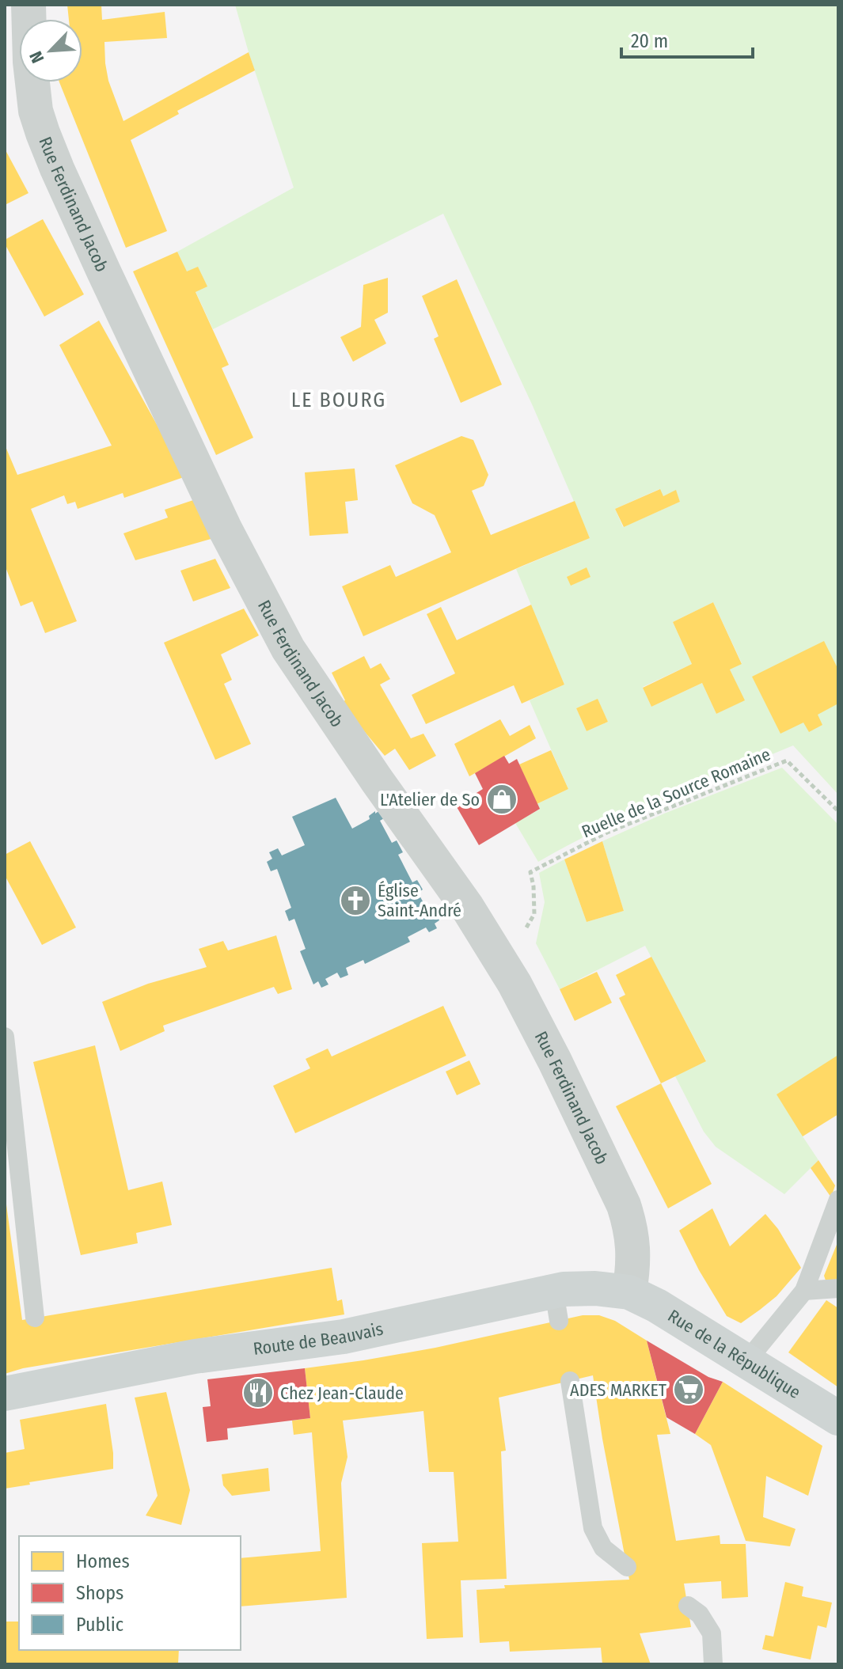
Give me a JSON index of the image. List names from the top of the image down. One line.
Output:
{"streets":{"main road":["Route de Beauvais","Rue de la République"],"street":["Rue Ferdinand Jacob"],"path":["Ruelle de la Source Romaine"]},"crossings":[["Rue Ferdinand Jacob","Ruelle de la Source Romaine"],["Rue Ferdinand Jacob","Route de Beauvais"],["Rue Ferdinand Jacob","Rue de la République"],["Route de Beauvais","Rue de la République"]],"districts":["LE BOURG"],"places":{"shop":["L'Atelier de So"],"church":["Église Saint-André"],"supermarket":["ADES MARKET"],"restaurant":["Chez Jean-Claude"]},"legend":["Homes","Shops","Public"],"scale_bar":"20 m","north":"bottom left"}
